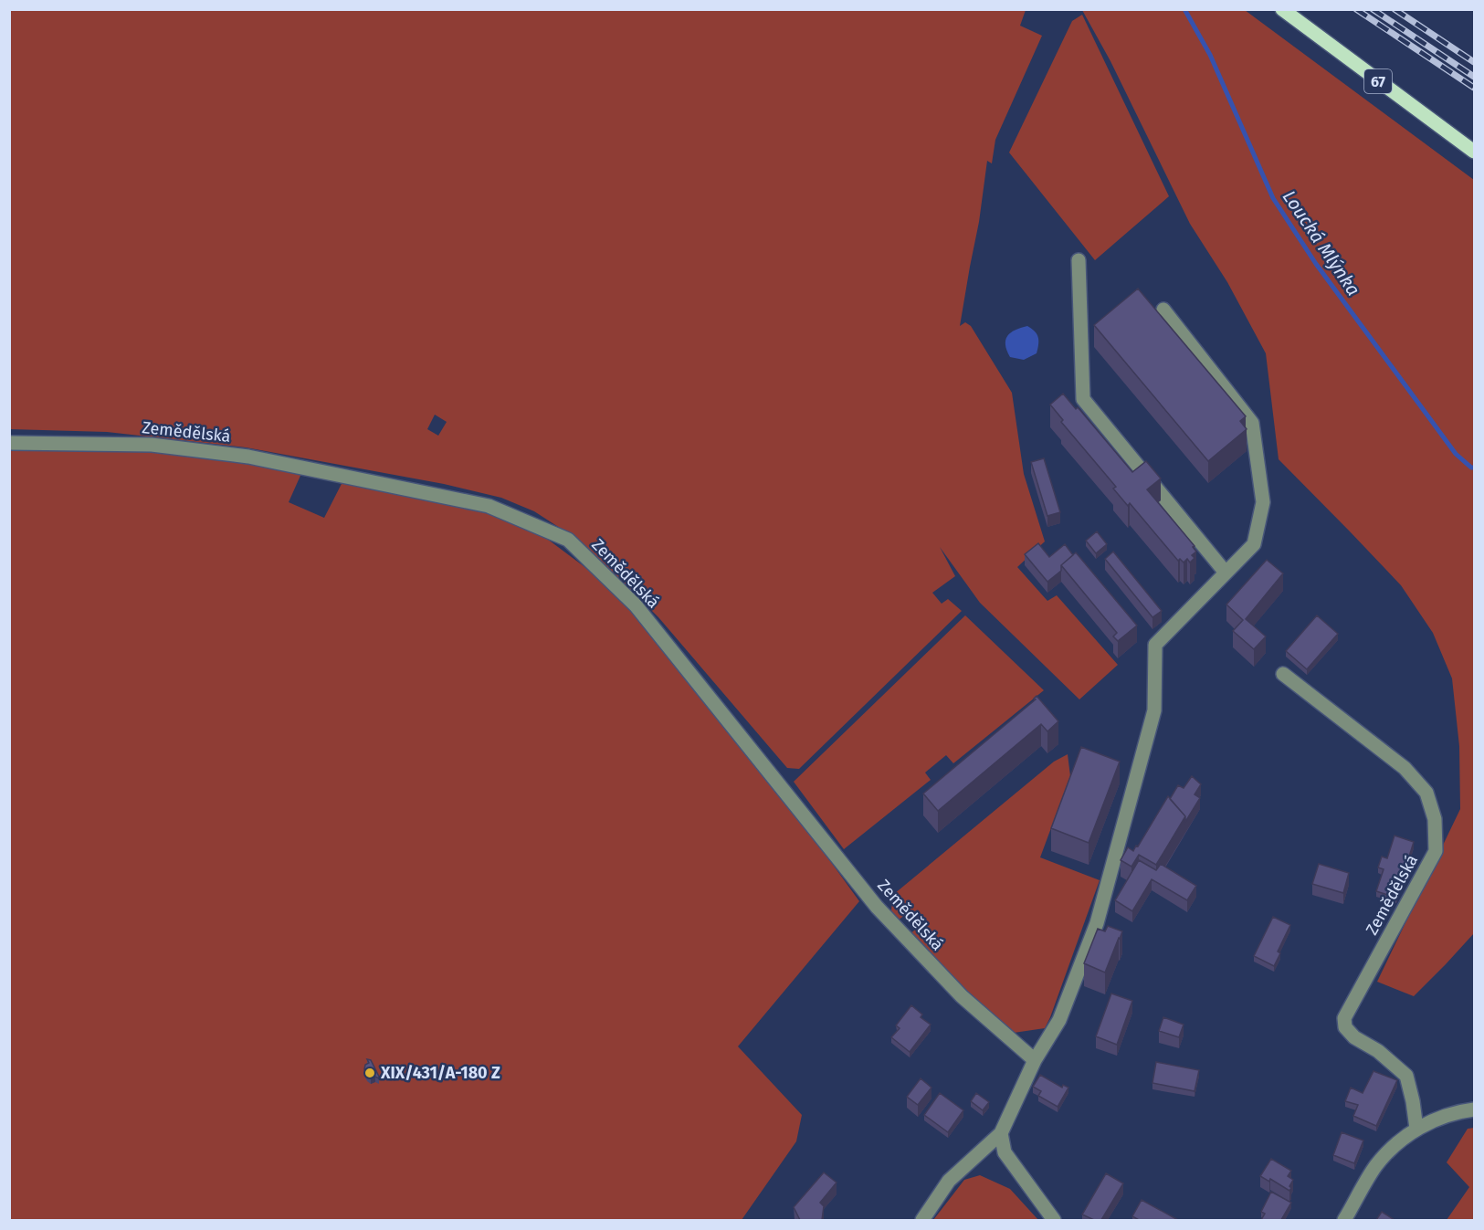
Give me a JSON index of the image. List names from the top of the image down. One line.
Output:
{"streets":{"main road":["67"],"street":["Zemědělská"]},"water":["Loucká Mlýnka"],"places":["XIX/431/A-180 Z"]}
